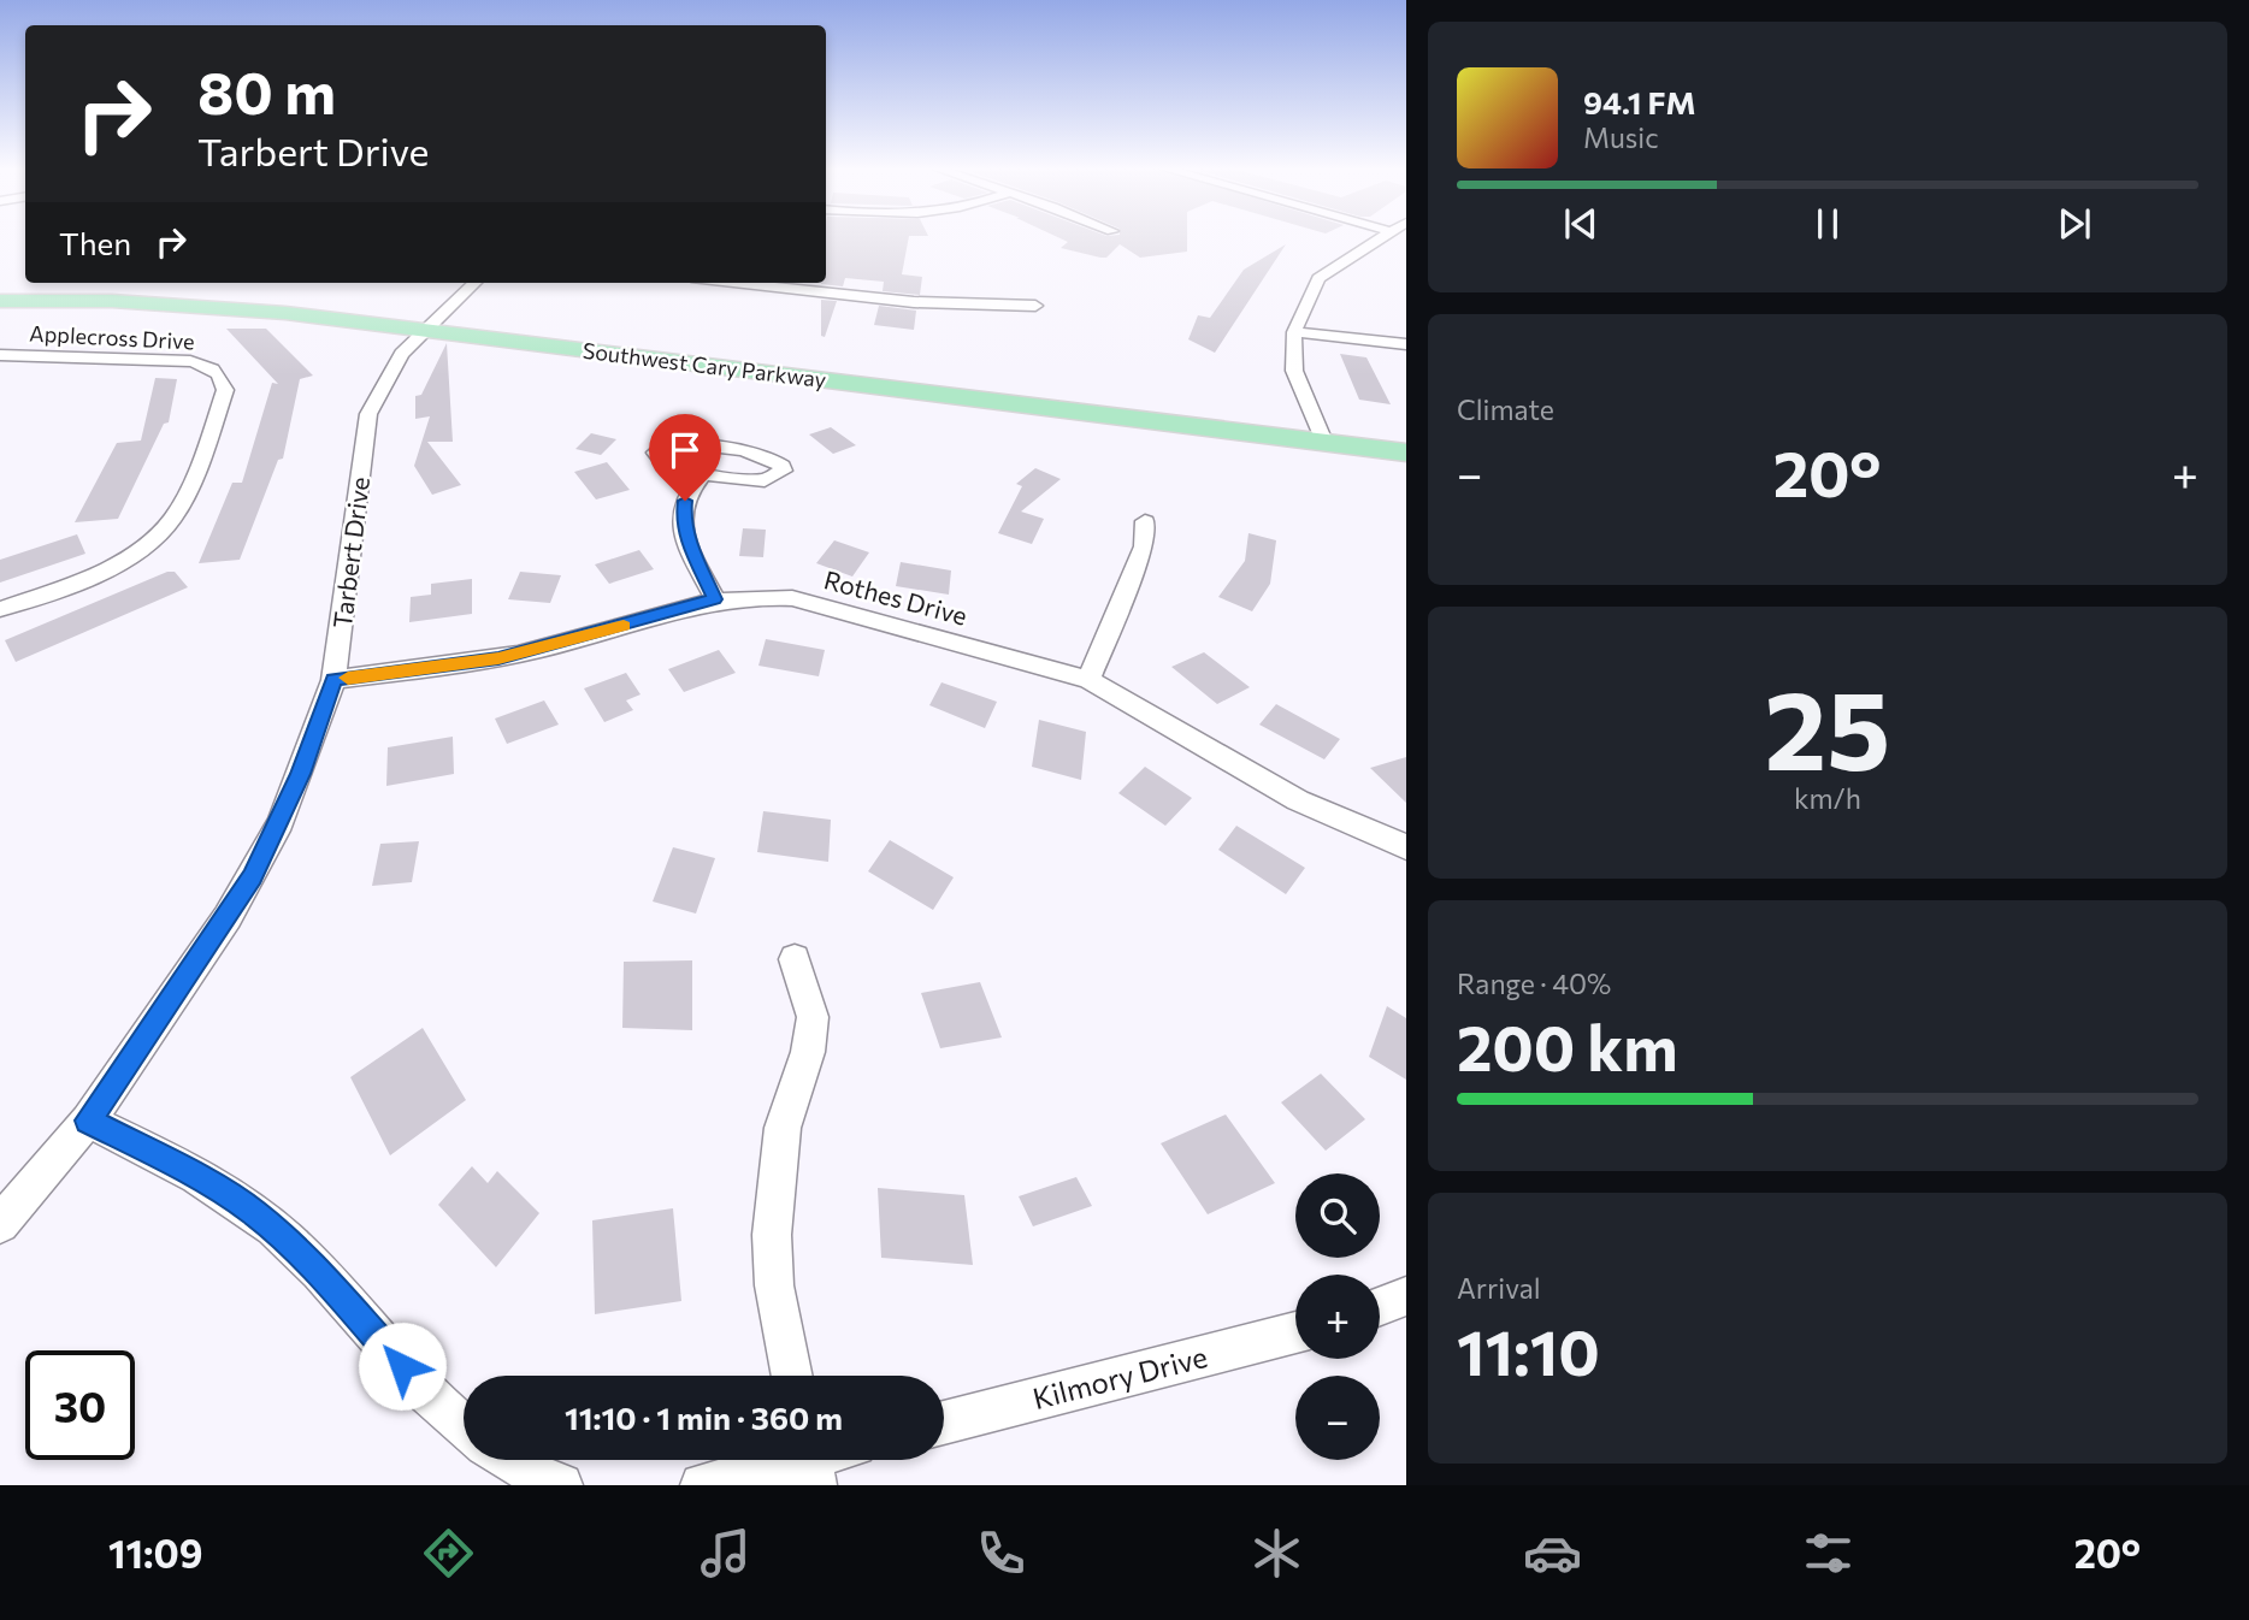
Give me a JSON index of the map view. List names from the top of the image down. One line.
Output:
{"streets":{"main road":["Southwest Cary Parkway"],"street":["Applecross Drive","Tarbert Drive","Rothes Drive","Kilmory Drive"]},"crossings":[["Southwest Cary Parkway","Tarbert Drive"],["Tarbert Drive","Rothes Drive"]],"page":{"turn":["80 m","Tarbert Drive"],"song":["94.1 FM","Music"],"then":"Then","tile":["Climate",["25","km/h"],["Range · 40%","200 km"],["Arrival","11:10"]],"heat":["−","20°","+"],"map_buttons":["+","−"],"limit":"30","trip":"11:10 · 1 min · 360 m","tabs":["11:09","20°"]}}
